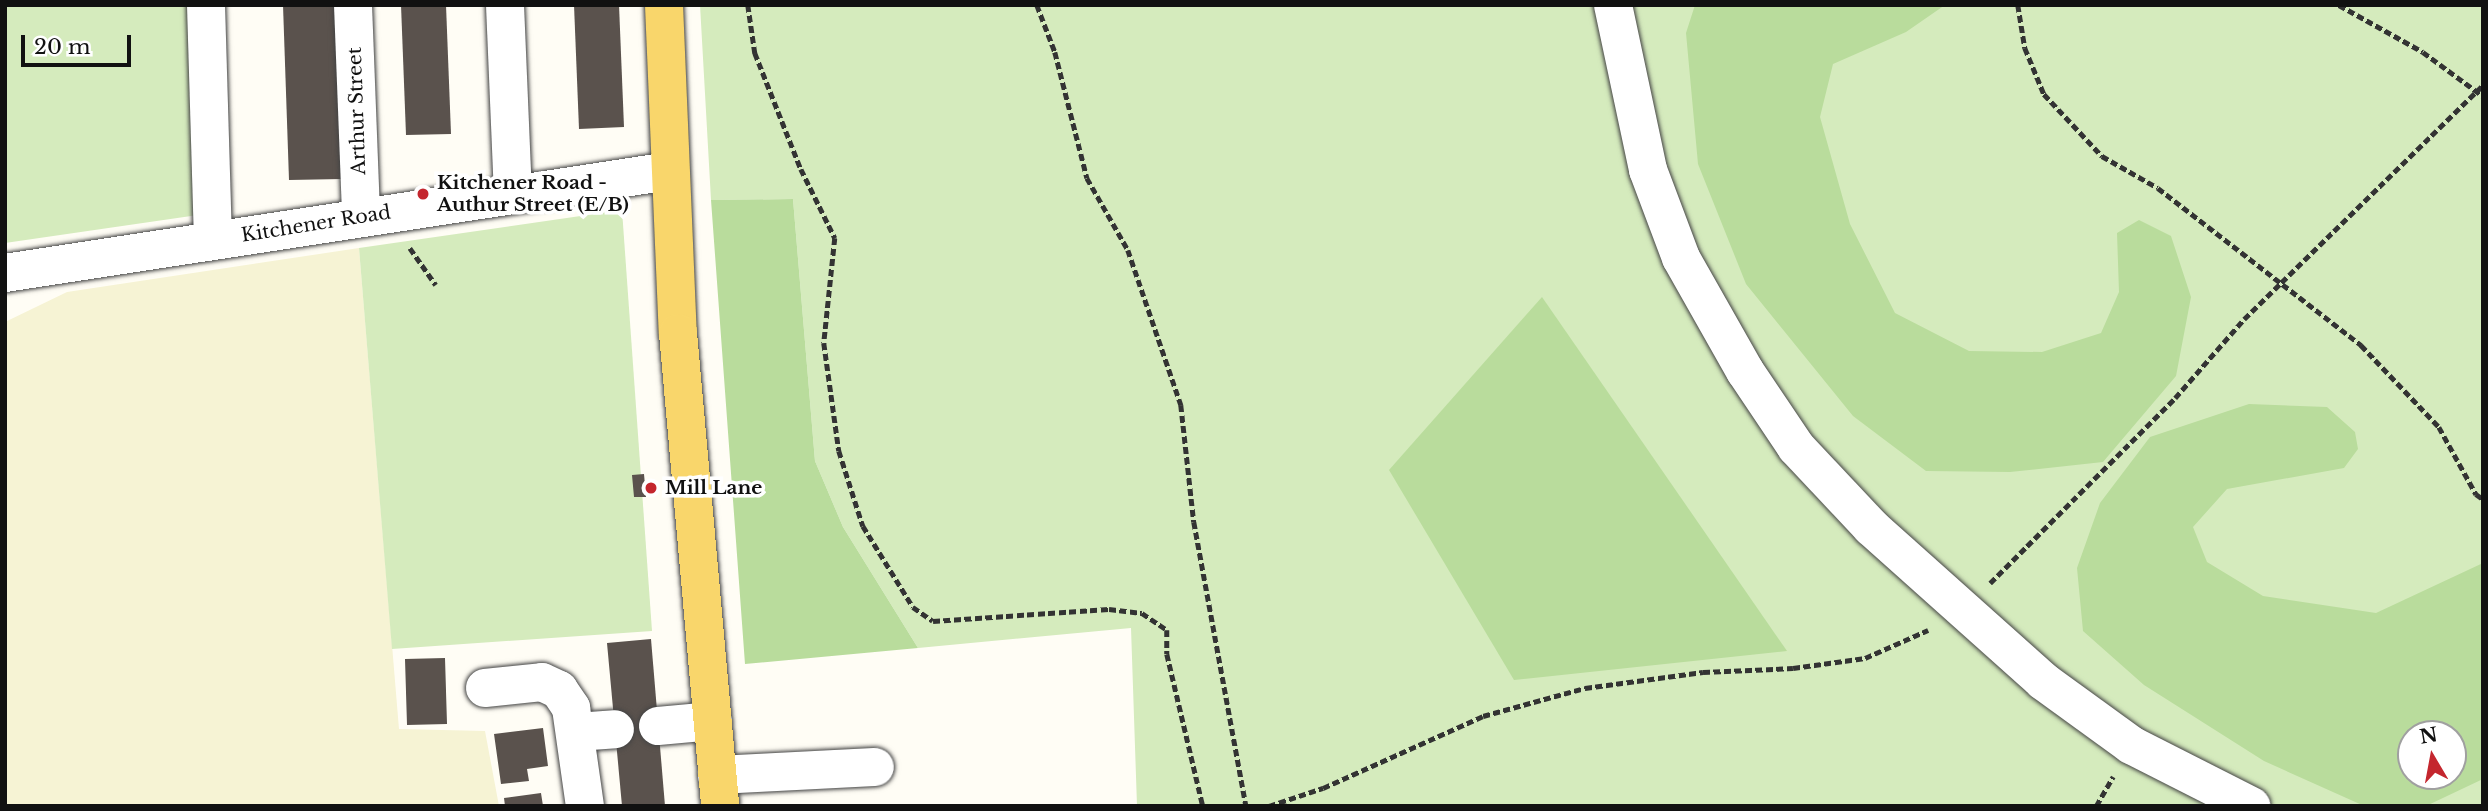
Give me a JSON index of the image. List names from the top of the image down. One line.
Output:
{"streets":{"street":["Arthur Street","Kitchener Road"]},"crossings":[["Arthur Street","Kitchener Road"]],"places":["Kitchener Road - Authur Street (E/B)","Mill Lane"],"scale_bar":"20 m","north":"top"}
